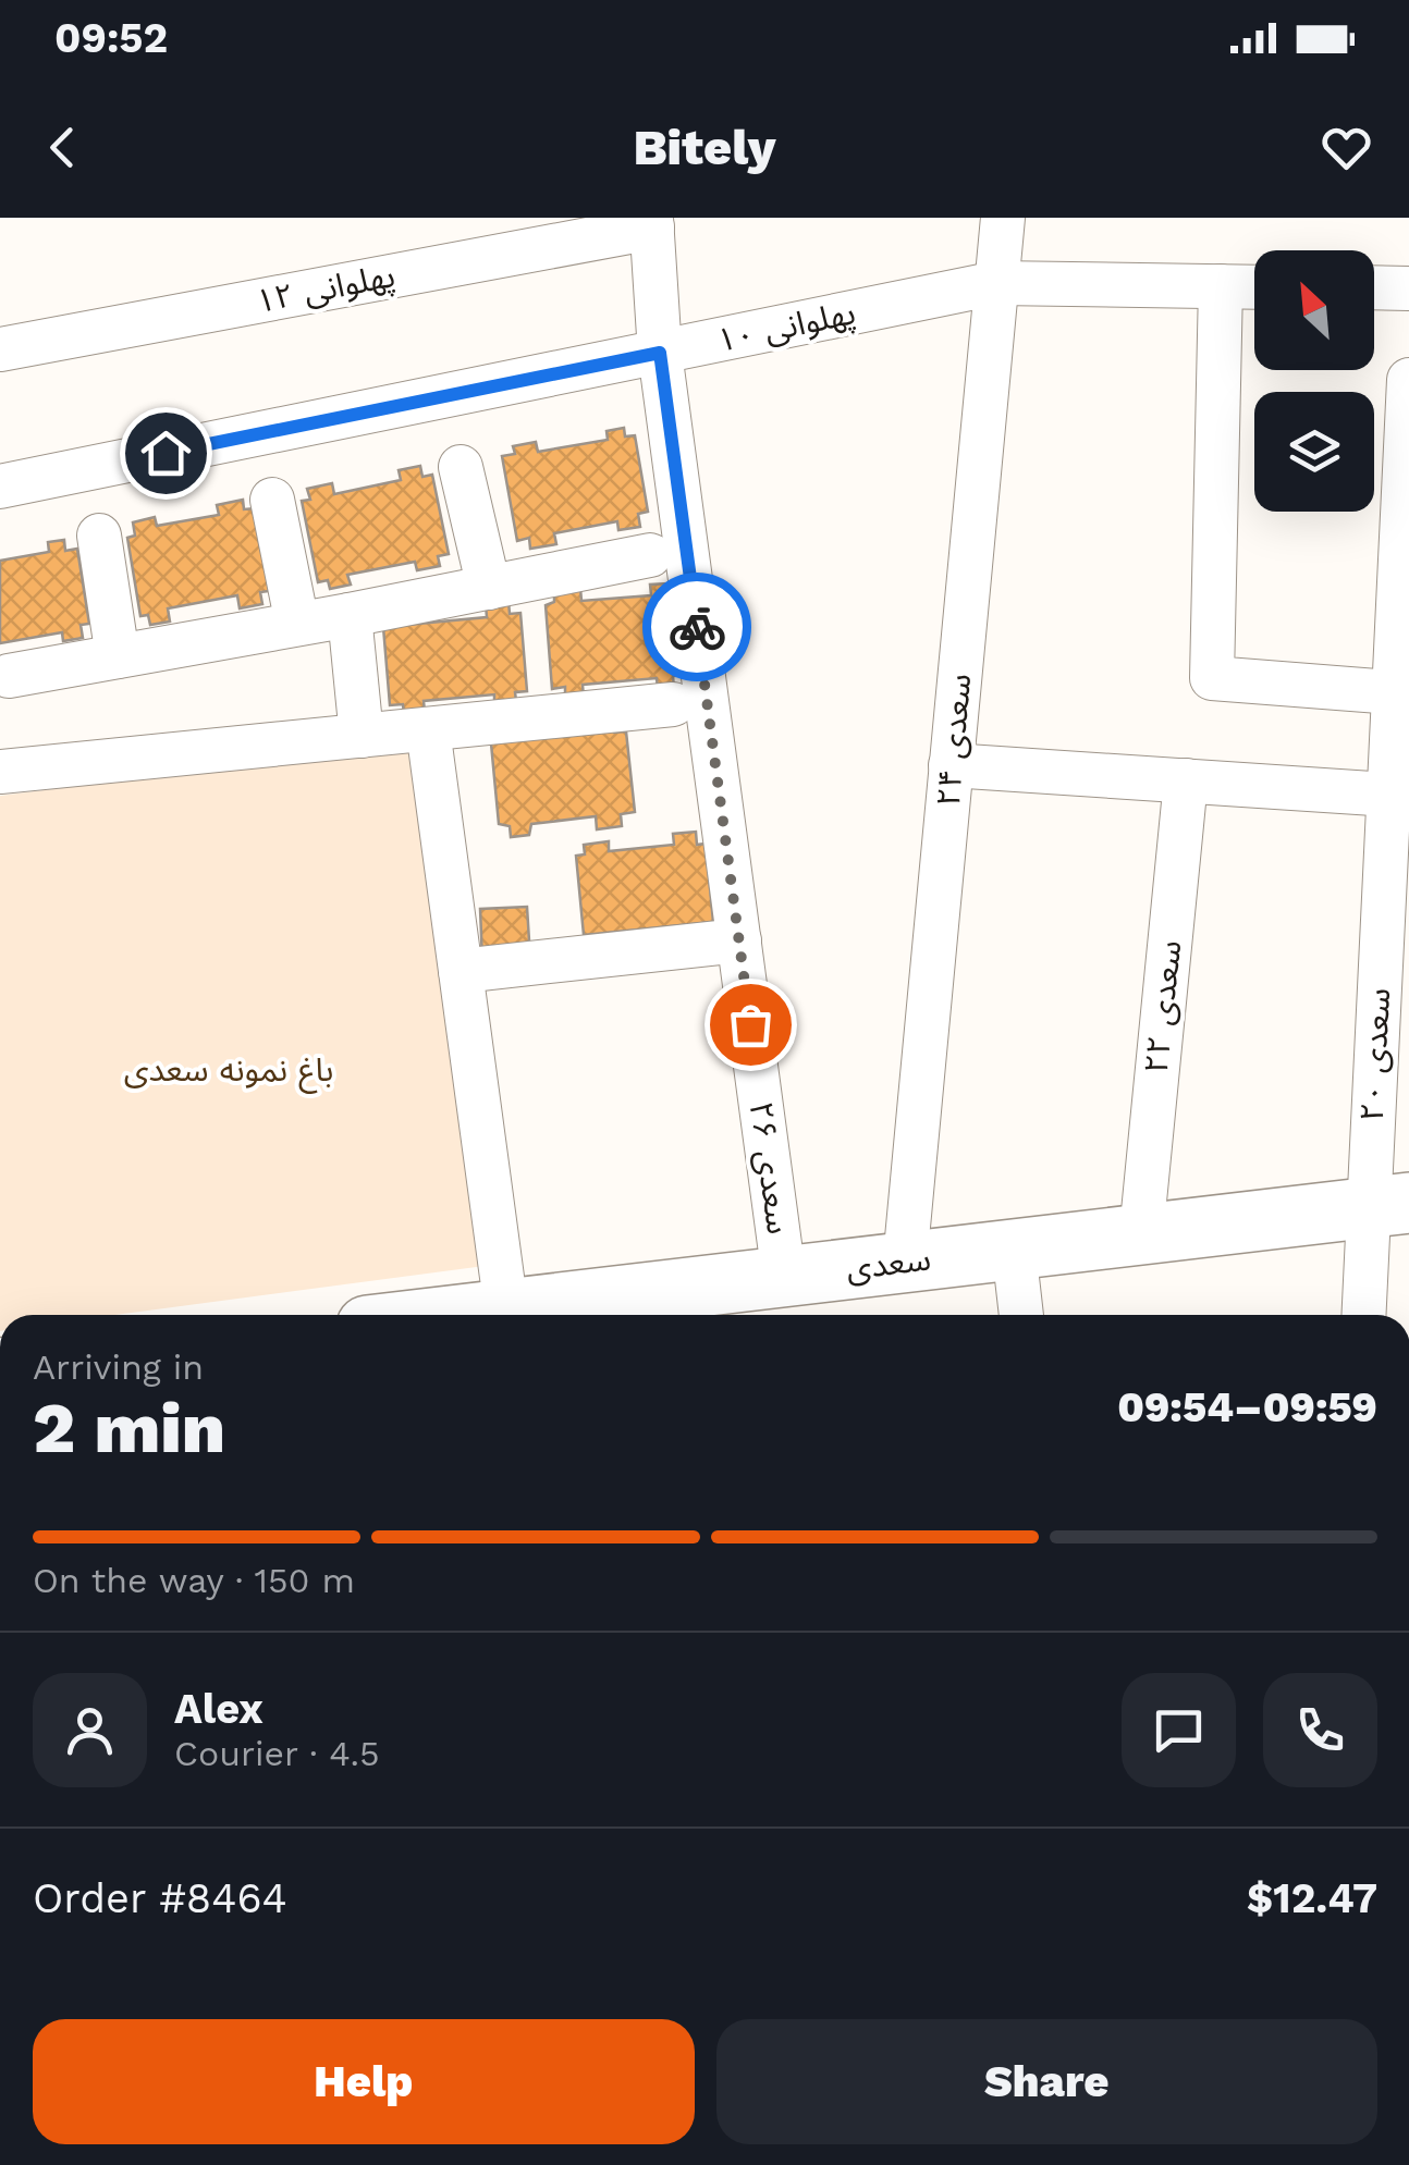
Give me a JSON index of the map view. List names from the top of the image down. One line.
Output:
{"streets":{"main road":["سعدی"],"street":["پهلوانی ۱۲","پهلوانی ۱۰","سعدی ۲۴","سعدی ۲۲","سعدی ۲۰","سعدی ۲۶"]},"crossings":[["پهلوانی ۱۲","سعدی ۲۶"],["پهلوانی ۱۰","سعدی ۲۴"],["پهلوانی ۱۰","سعدی ۲۶"],["سعدی ۲۴","سعدی"],["سعدی ۲۲","سعدی"],["سعدی ۲۰","سعدی"],["سعدی ۲۶","سعدی"]],"parks":["باغ نمونه سعدی"],"north":"top left","page":{"status":"09:52","header":"Bitely","heading":["2 min","Arriving in","09:54–09:59"],"panel":["Alex","Courier · 4.5","Order #8464","$12.47"],"bar":"On the way · 150 m","buttons":["Help","Share"]}}
